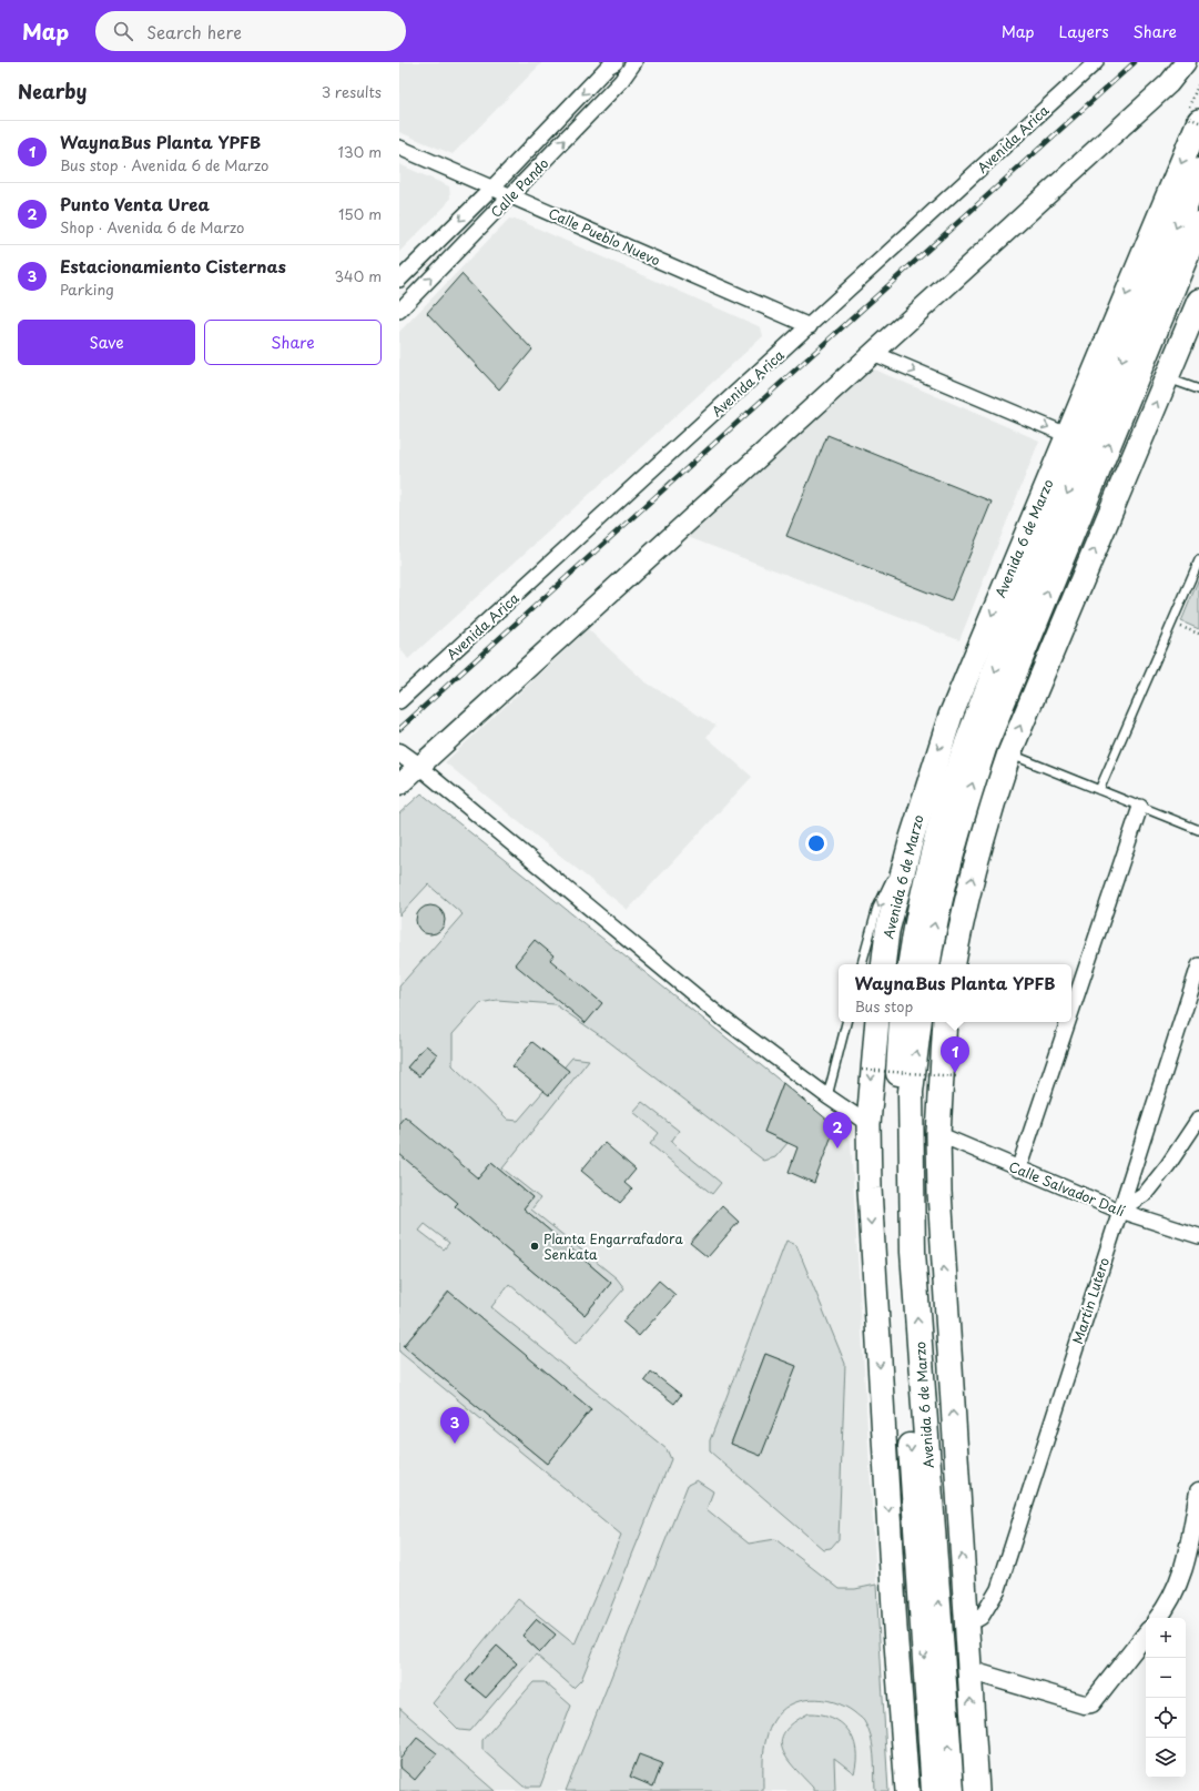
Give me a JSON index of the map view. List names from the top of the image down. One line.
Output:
{"streets":{"highway":["Avenida 6 de Marzo"],"street":["Avenida Arica","Calle Pando","Calle Pueblo Nuevo","Calle Salvador Dalí","Martín Lutero"]},"crossings":[["Avenida Arica","Calle Pueblo Nuevo"],["Calle Pando","Calle Pueblo Nuevo"],["Avenida 6 de Marzo","Calle Salvador Dalí"],["Avenida 6 de Marzo","Martín Lutero"],["Calle Salvador Dalí","Martín Lutero"]],"places":["Planta Engarrafadora Senkata"],"page":{"header":"Map","search":"Search here","nav":["Map","Layers","Share"],"heading":["Nearby","3 results"],"list":[{"mark":"1","name":"WaynaBus Planta YPFB","note":"Bus stop · Avenida 6 de Marzo","value":"130 m"},{"mark":"2","name":"Punto Venta Urea","note":"Shop · Avenida 6 de Marzo","value":"150 m"},{"mark":"3","name":"Estacionamiento Cisternas","note":"Parking","value":"340 m"}],"buttons":["Save","Share"],"popup":["WaynaBus Planta YPFB","Bus stop"],"pins":["1","2","3"],"map_buttons":["+","−"]}}
